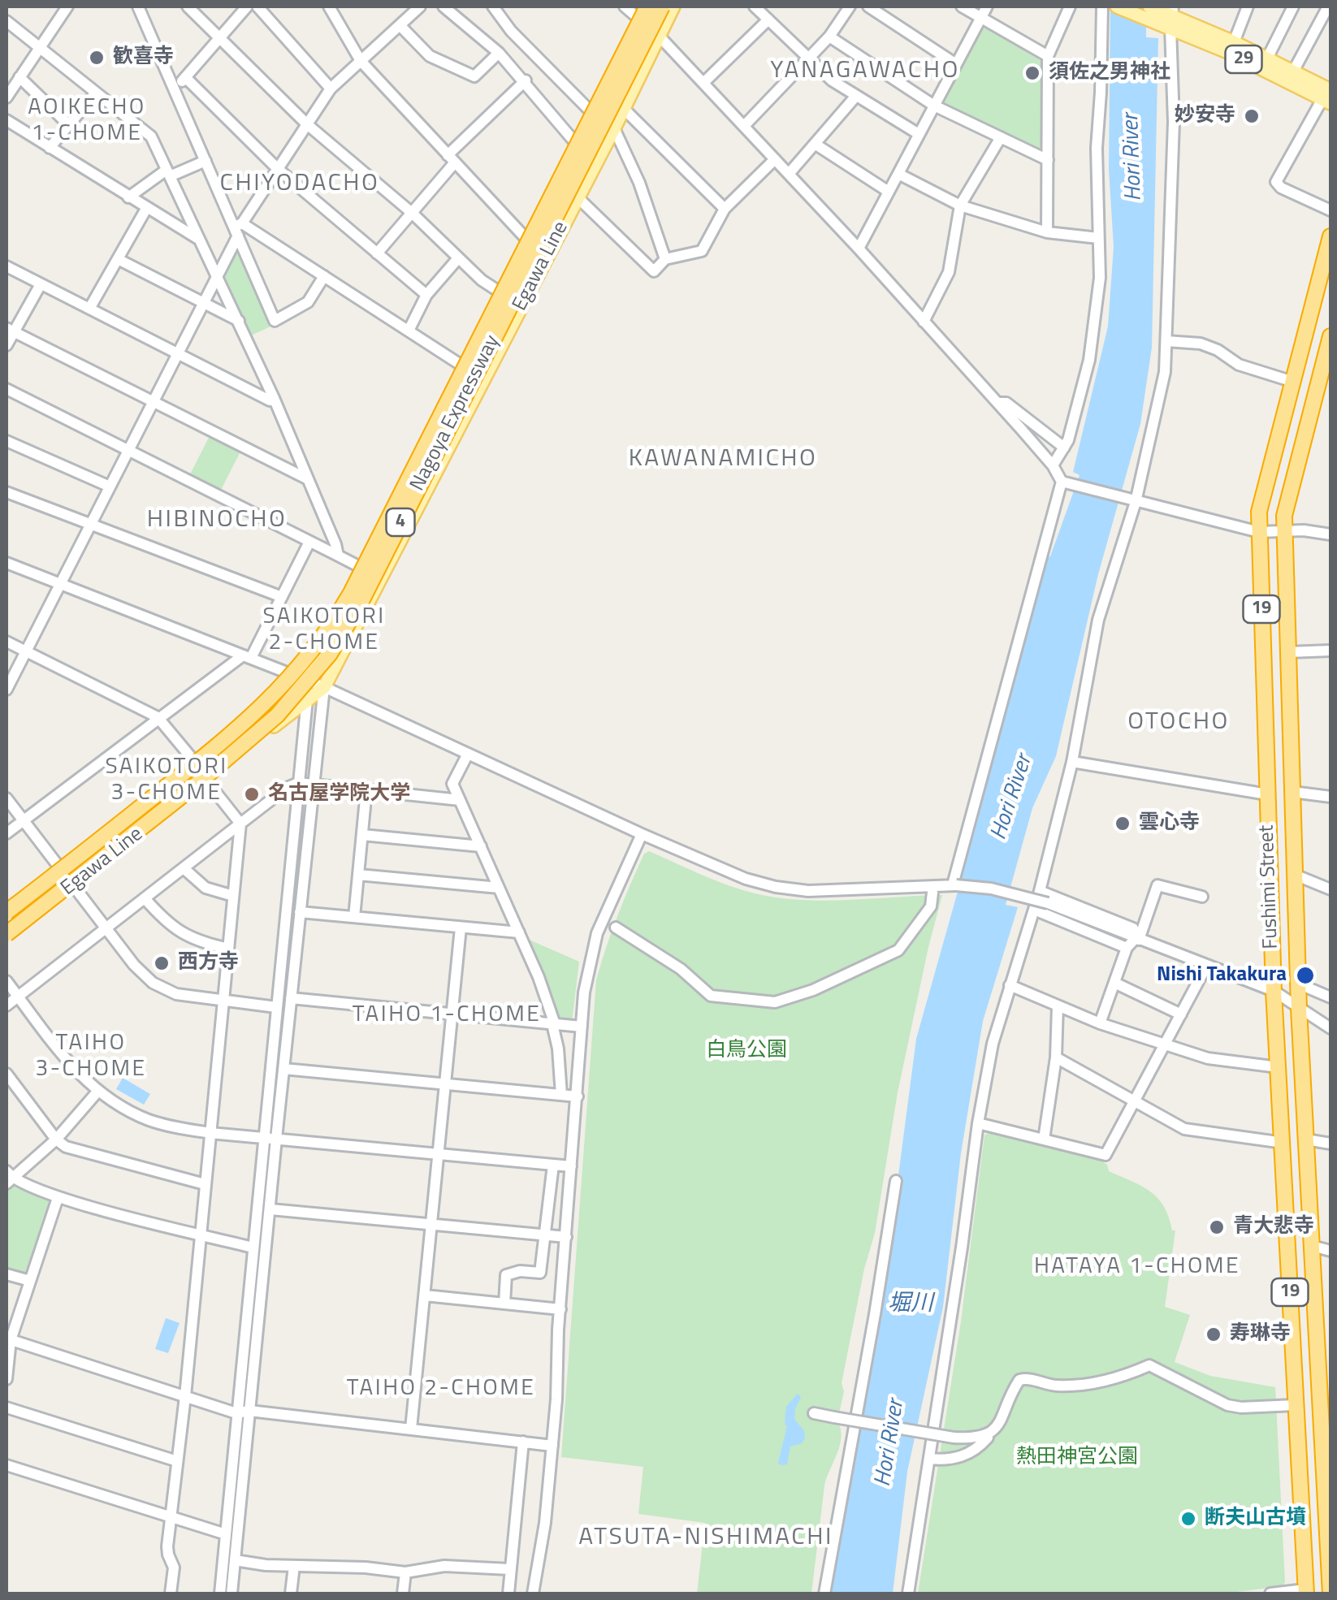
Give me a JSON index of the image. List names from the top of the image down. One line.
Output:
{"streets":{"highway":["Nagoya Expressway","4","19","Fushimi Street"],"main road":["29","Egawa Line"]},"crossings":[["Egawa Line","Nagoya Expressway"]],"districts":["YANAGAWACHO","AOIKECHO 1-CHOME","CHIYODACHO","KAWANAMICHO","HIBINOCHO","SAIKOTORI 2-CHOME","OTOCHO","SAIKOTORI 3-CHOME","TAIHO 1-CHOME","TAIHO 3-CHOME","HATAYA 1-CHOME","TAIHO 2-CHOME","ATSUTA-NISHIMACHI"],"water":["Hori River","堀川"],"parks":["白鳥公園","熱田神宮公園"],"places":["歓喜寺","須佐之男神社","妙安寺","名古屋学院大学","雲心寺","西方寺","Nishi Takakura","青大悲寺","寿琳寺","断夫山古墳"]}
